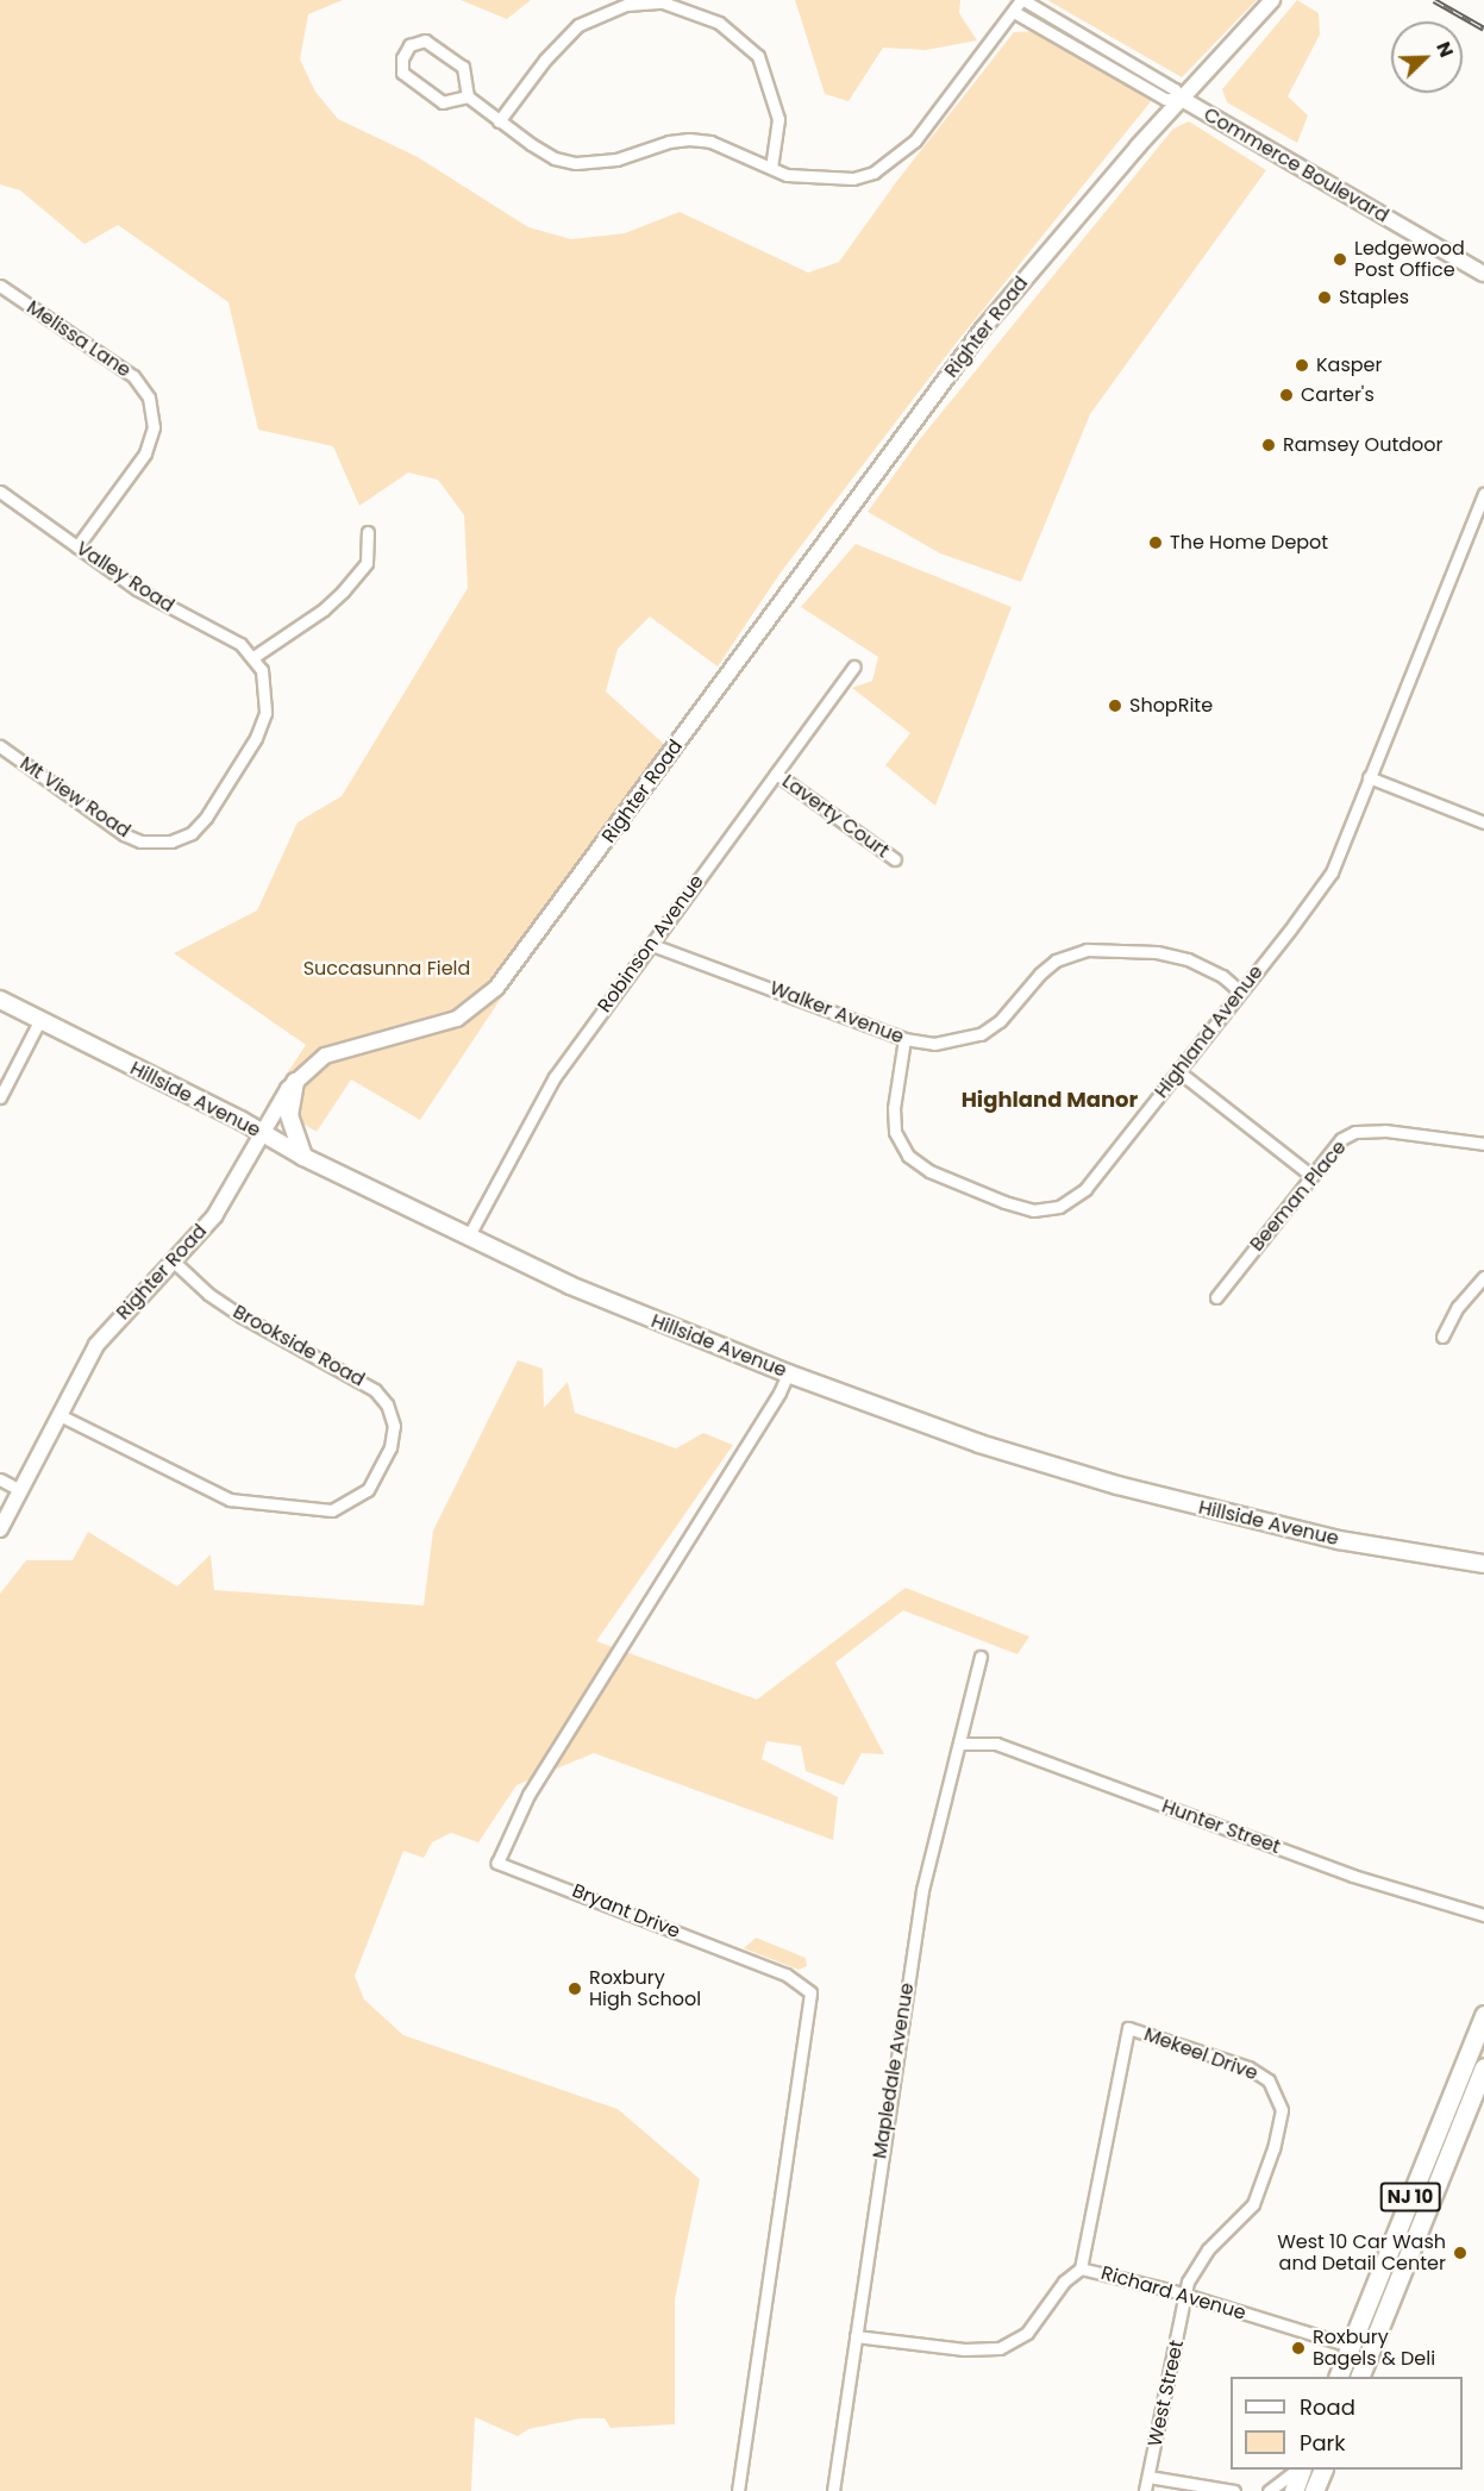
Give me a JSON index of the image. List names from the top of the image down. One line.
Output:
{"streets":{"highway":["NJ 10"],"main road":["Hillside Avenue"],"street":["Commerce Boulevard","Righter Road","Melissa Lane","Valley Road","Mt View Road","Laverty Court","Robinson Avenue","Walker Avenue","Highland Avenue","Beeman Place","Brookside Road","Hunter Street","Bryant Drive","Mekeel Drive","Mapledale Avenue","Richard Avenue","West Street"]},"crossings":[["Commerce Boulevard","Righter Road"],["Righter Road","Hillside Avenue"],["Righter Road","Brookside Road"],["Melissa Lane","Valley Road"],["Valley Road","Mt View Road"],["Laverty Court","Robinson Avenue"],["Robinson Avenue","Walker Avenue"],["Robinson Avenue","Hillside Avenue"],["Walker Avenue","Highland Avenue"],["Hillside Avenue","Bryant Drive"],["Hunter Street","Mapledale Avenue"],["Mekeel Drive","Richard Avenue"],["Mekeel Drive","West Street"],["Mapledale Avenue","Richard Avenue"],["NJ 10","Richard Avenue"],["Richard Avenue","West Street"]],"districts":["Highland Manor"],"parks":["Succasunna Field"],"places":["Ledgewood Post Office","Staples","Kasper","Carter's","Ramsey Outdoor","The Home Depot","ShopRite","Roxbury High School","West 10 Car Wash and Detail Center","Roxbury Bagels & Deli"],"legend":["Road","Park"],"north":"top right"}
